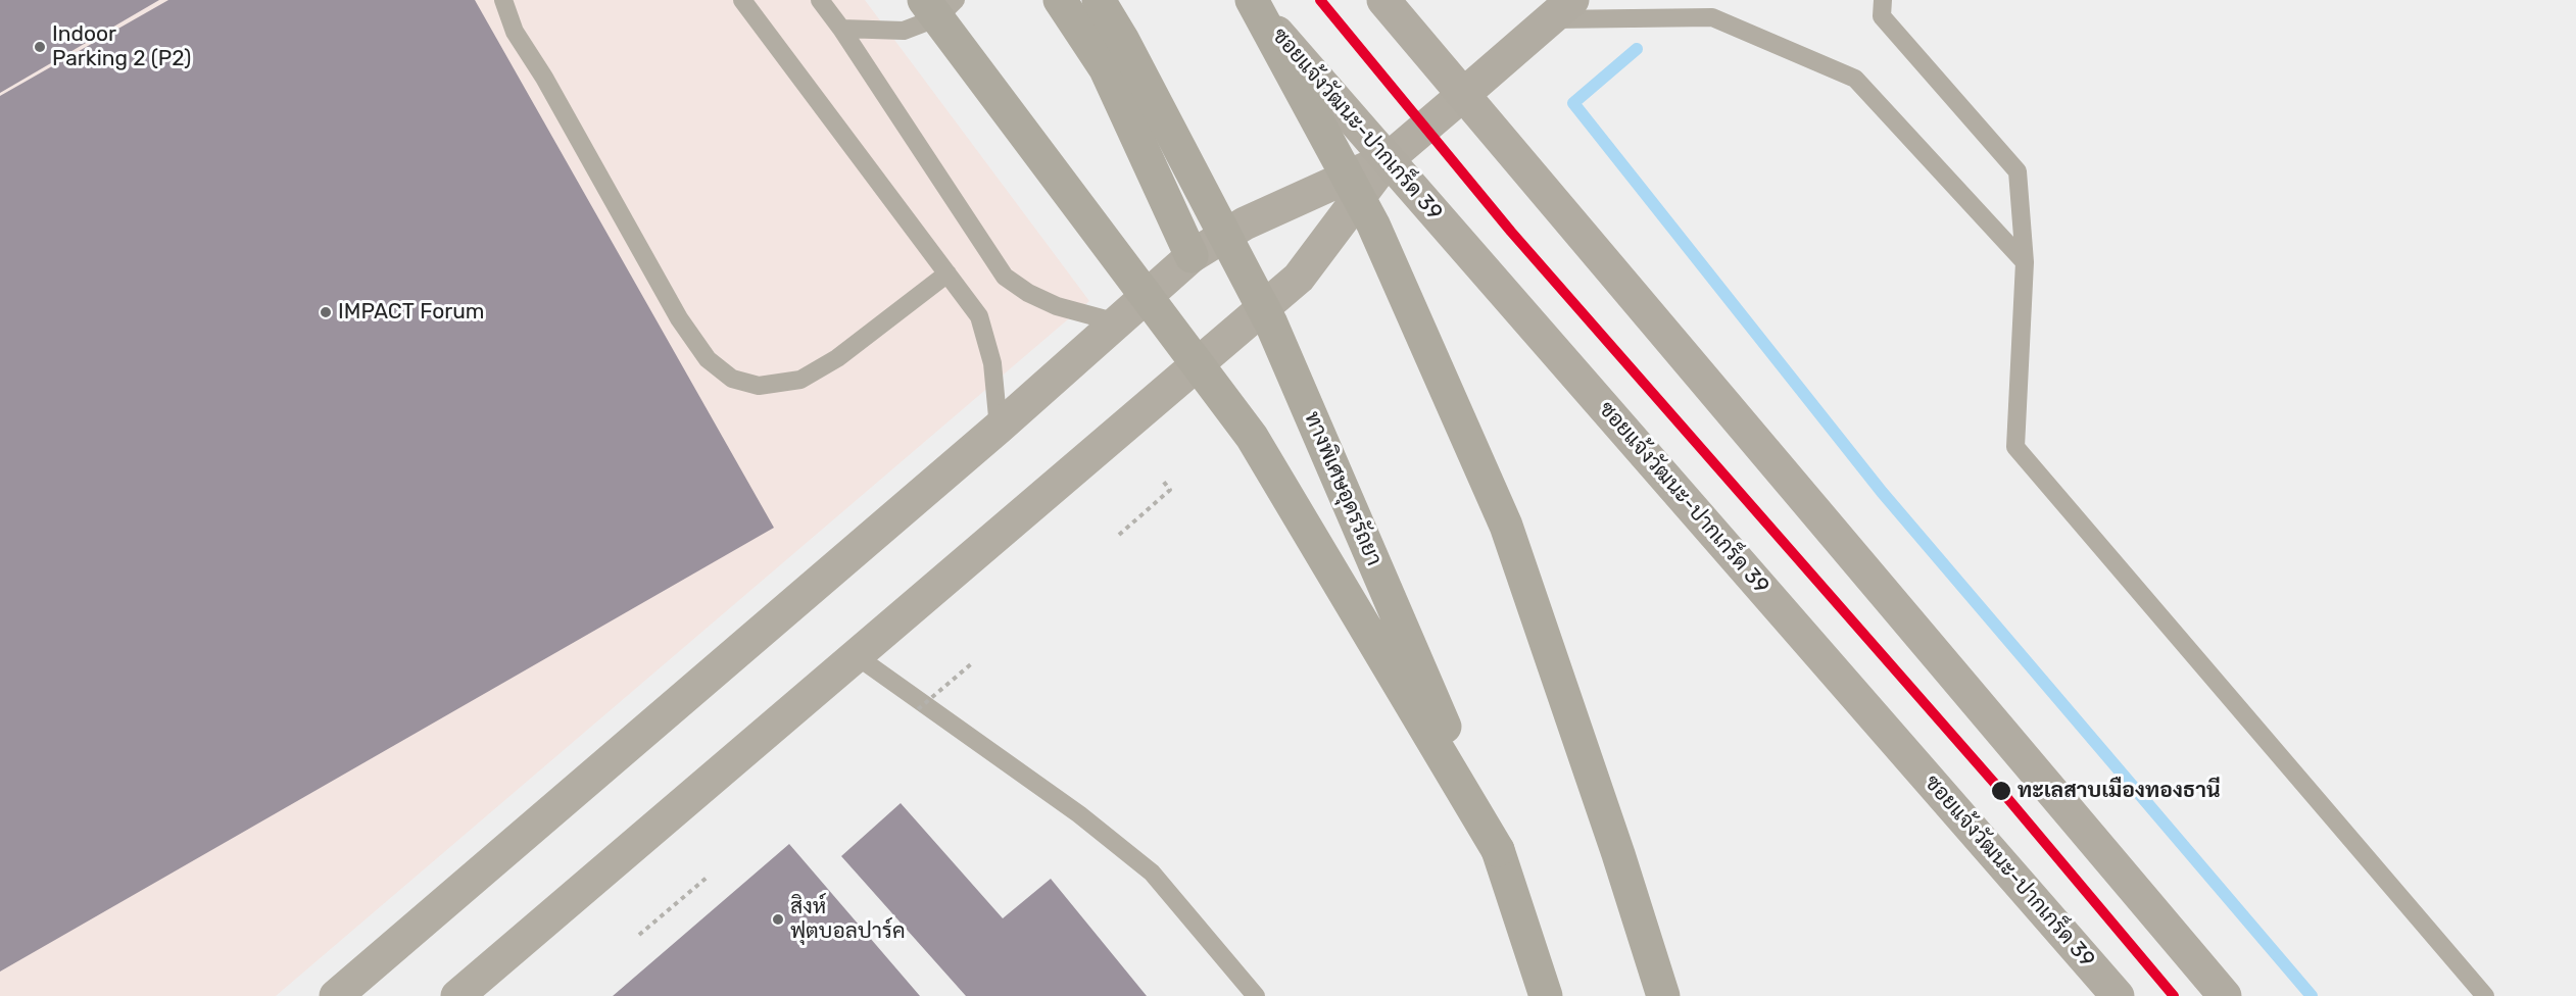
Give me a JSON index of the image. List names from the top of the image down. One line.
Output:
{"streets":{"highway":["ทางพิเศษอุดรรัถยา"],"main road":["ซอยแจ้งวัฒนะ-ปากเกร็ด 39"]},"places":["Indoor Parking 2 (P2)","IMPACT Forum","ทะเลสาบเมืองทองธานี","สิงห์ ฟุตบอลปาร์ค"]}
